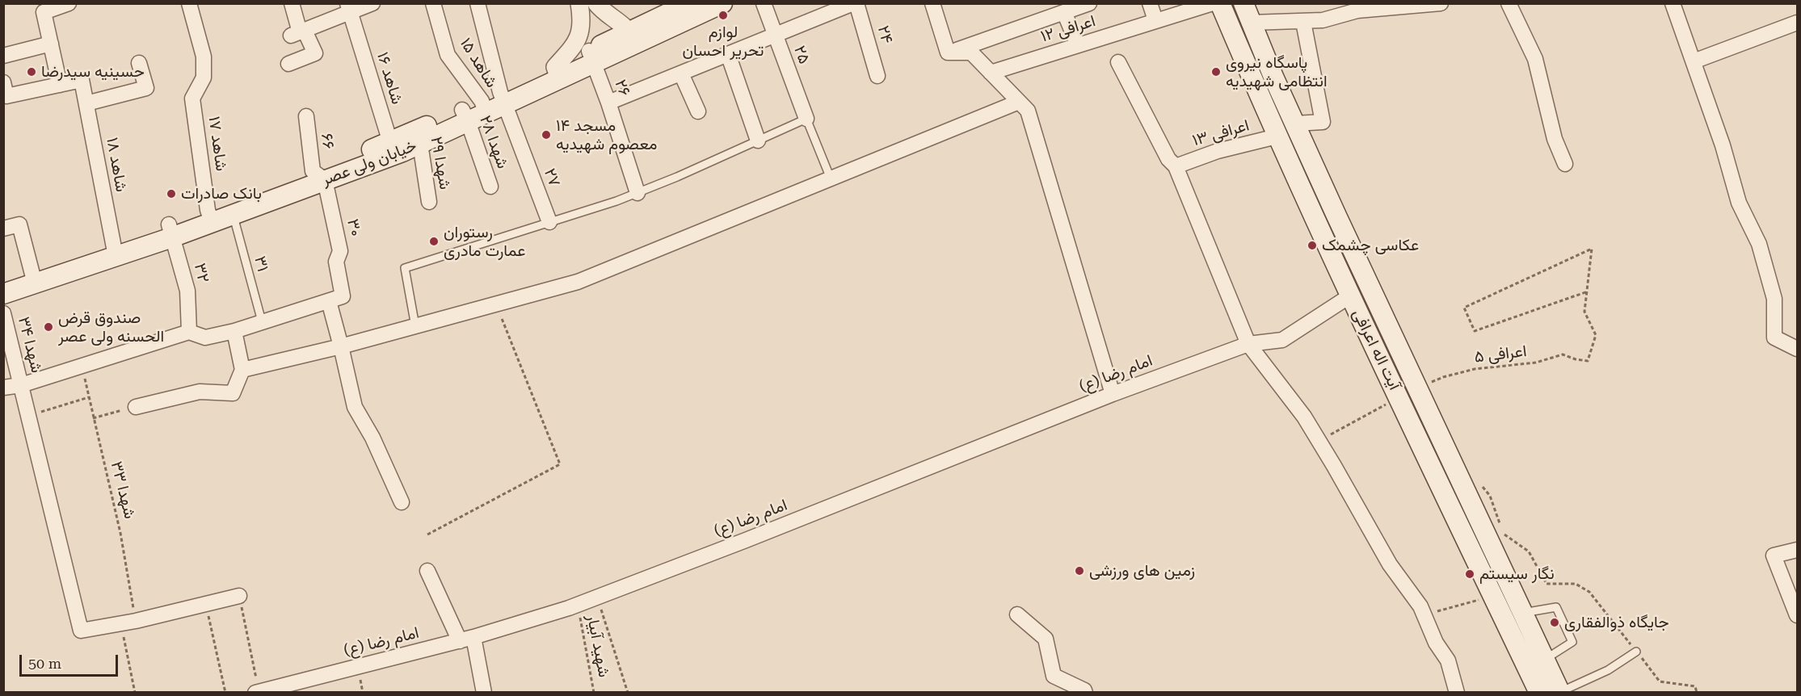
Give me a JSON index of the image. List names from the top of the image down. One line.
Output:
{"streets":{"main road":["خیابان ولی عصر","آیت اله اعرافی"],"street":["اعرافی ۱۲","۲۴","۲۵","شاهد ۱۵","شاهد ۱۶","۲۶","اعرافی ۱۳","۶۶","شهدا ۲۸","شاهد ۱۷","شهدا ۲۹","شاهد ۱۸","۲۷","۳۰","۳۲","شهدا ۳۴","امام رضا (ع)"],"lane":["۳۱"],"path":["اعرافی ۵","شهدا ۳۳","شهید آبیار"]},"crossings":[["شاهد ۱۵","خیابان ولی عصر"],["شاهد ۱۶","خیابان ولی عصر"],["۲۶","خیابان ولی عصر"],["اعرافی ۱۳","آیت اله اعرافی"],["۶۶","خیابان ولی عصر"],["۶۶","۳۰"],["شهدا ۲۸","خیابان ولی عصر"],["شاهد ۱۷","خیابان ولی عصر"],["خیابان ولی عصر","شهدا ۲۹"],["خیابان ولی عصر","شاهد ۱۸"],["خیابان ولی عصر","۲۷"],["خیابان ولی عصر","۳۰"],["خیابان ولی عصر","۳۱"],["خیابان ولی عصر","۳۲"],["آیت اله اعرافی","اعرافی ۵"],["آیت اله اعرافی","امام رضا (ع)"],["امام رضا (ع)","شهید آبیار"]],"places":["لوازم تحریر احسان","حسینیه سیدرضا","پاسگاه نیروی انتظامی شهیدیه","مسجد ۱۴ معصوم شهیدیه","بانک صادرات","رستوران عمارت مادری","عکاسی چشمک","صندوق قرض الحسنه ولی عصر","زمین های ورزشی","نگار سیستم","جایگاه ذوالفقاری"],"scale_bar":"50 m"}
